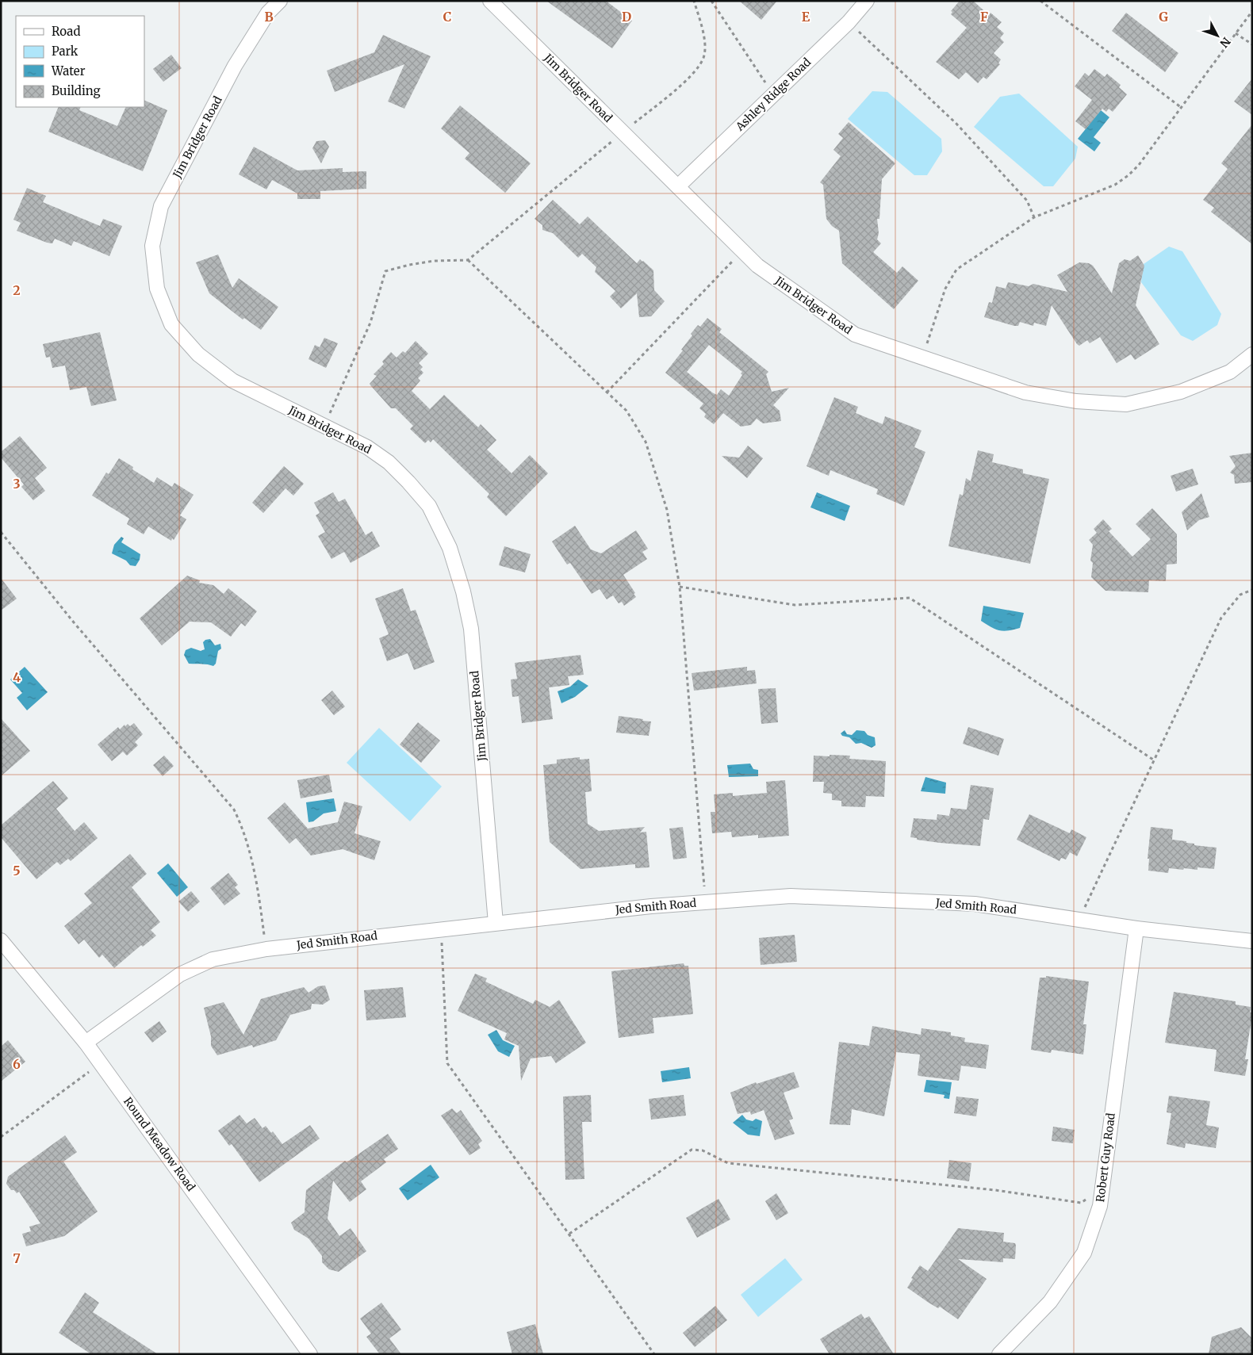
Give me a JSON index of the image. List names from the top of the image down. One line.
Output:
{"streets":{"street":["Jim Bridger Road","Ashley Ridge Road","Jed Smith Road","Round Meadow Road","Robert Guy Road"]},"crossings":[["Jim Bridger Road","Ashley Ridge Road"],["Jim Bridger Road","Jed Smith Road"],["Jed Smith Road","Round Meadow Road"],["Jed Smith Road","Robert Guy Road"]],"legend":["Road","Park","Water","Building"],"north":"bottom right","grid":{"columns":["B","C","D","E","F","G"],"rows":["2","3","4","5","6","7"]}}
